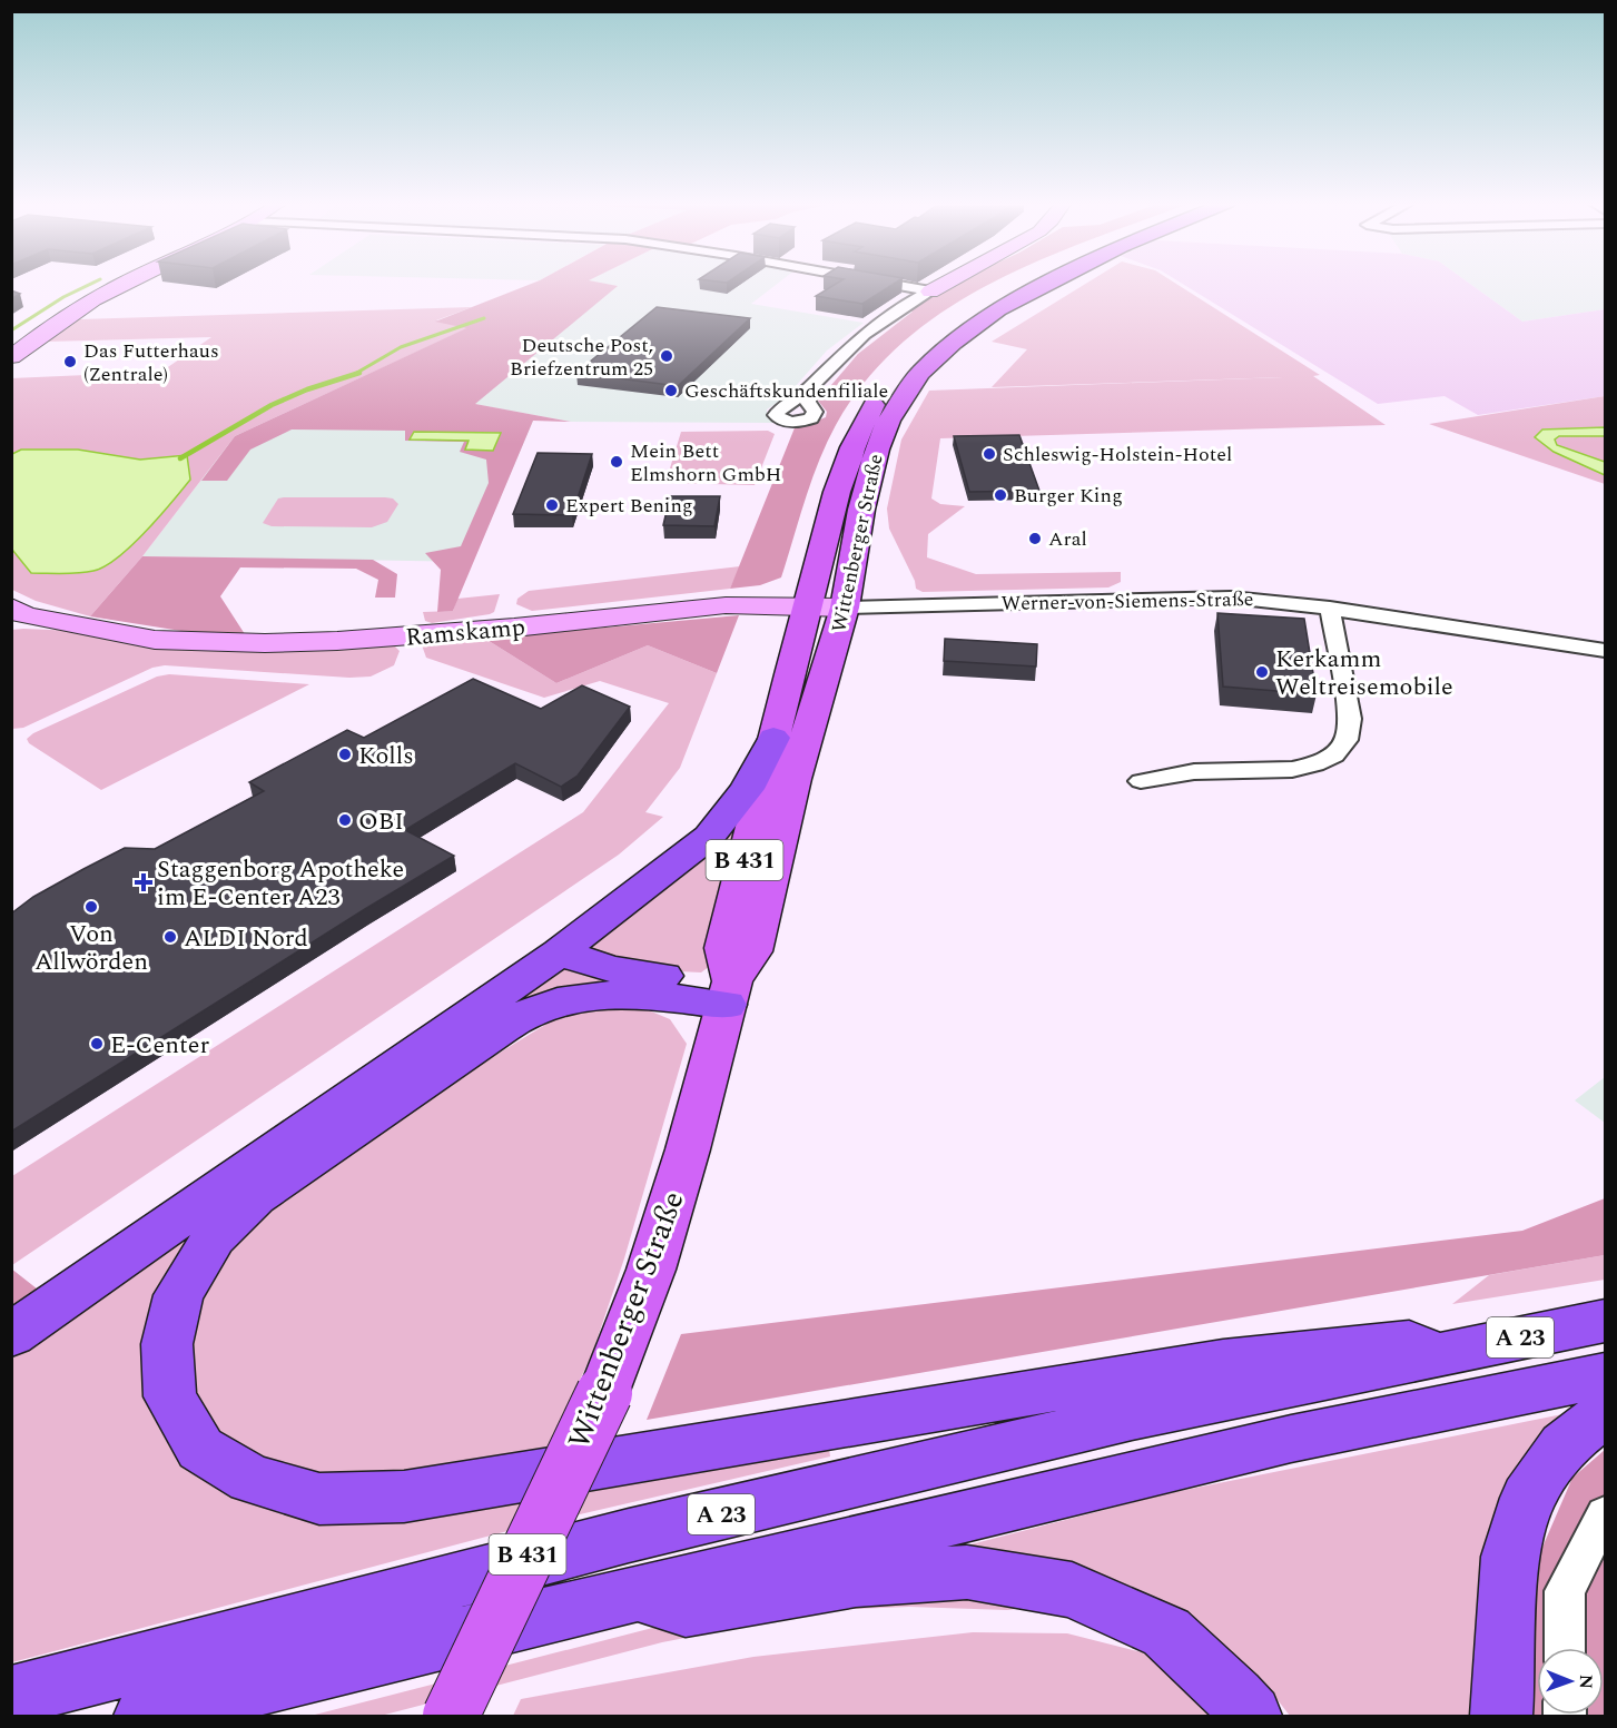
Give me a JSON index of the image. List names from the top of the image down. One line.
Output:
{"streets":{"highway":["A 23"],"main road":["Wittenberger Straße","B 431"],"street":["Werner-von-Siemens-Straße","Ramskamp"]},"crossings":[["Wittenberger Straße","Werner-von-Siemens-Straße"],["Wittenberger Straße","Ramskamp"],["Werner-von-Siemens-Straße","Ramskamp"]],"places":{"other":["Deutsche Post, Briefzentrum 25","Das Futterhaus (Zentrale)","Geschäftskundenfiliale","Schleswig-Holstein-Hotel","Mein Bett Elmshorn GmbH","Burger King","Expert Bening","Aral","Kerkamm Weltreisemobile","Kolls","OBI","Von Allwörden","ALDI Nord","E-Center"],"health":["Staggenborg Apotheke im E-Center A23"]},"north":"right"}
